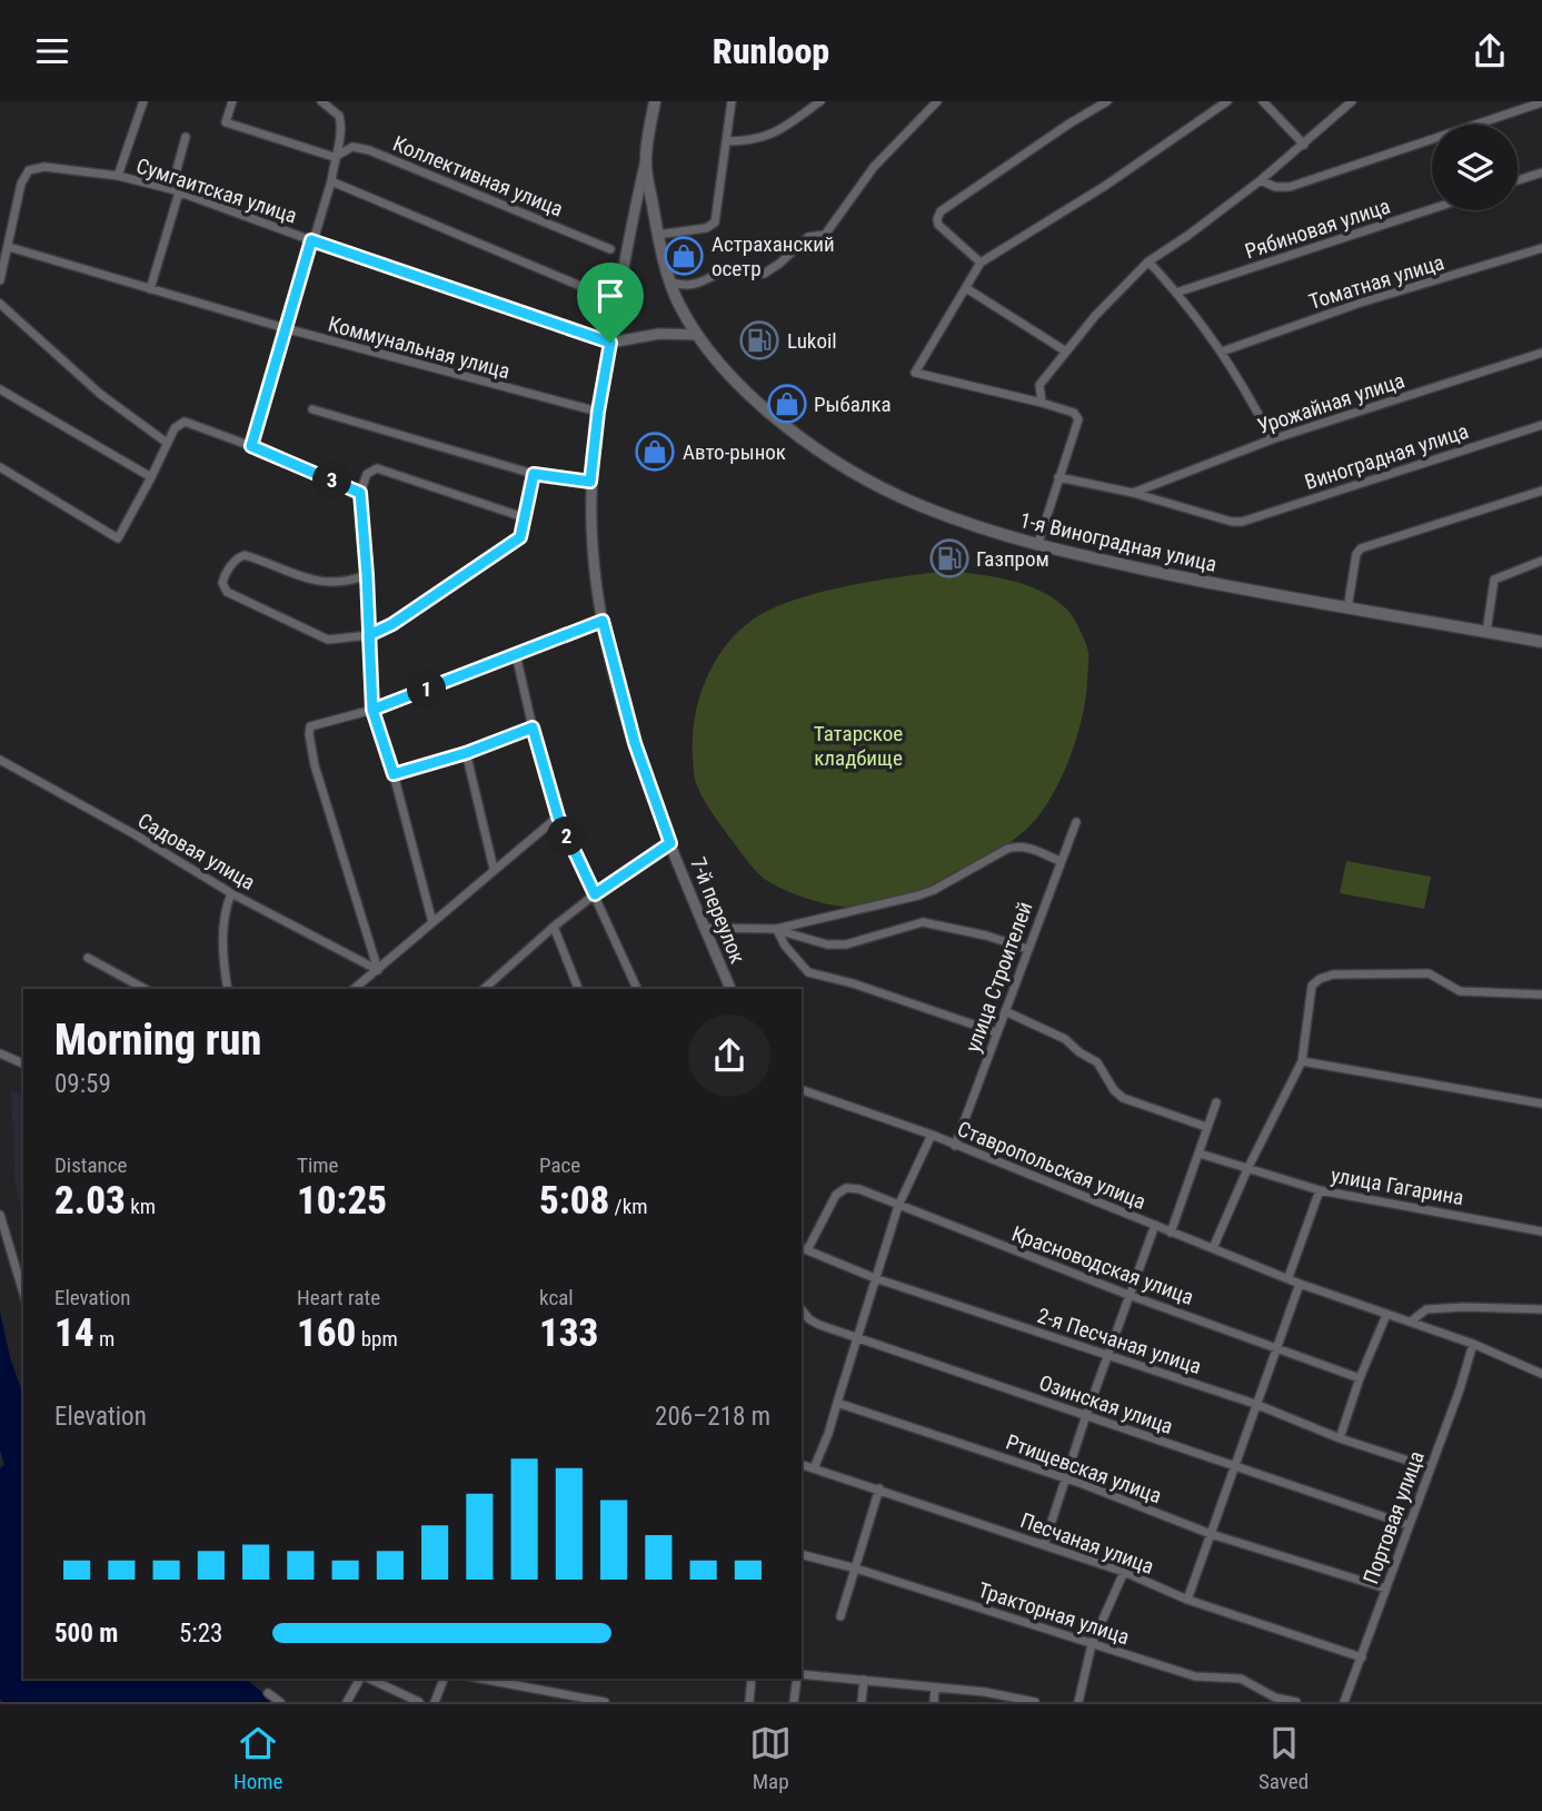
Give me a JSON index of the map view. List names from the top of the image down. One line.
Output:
{"streets":{"main road":["1-я Виноградная улица"],"street":["Коллективная улица","Сумгаитская улица","Рябиновая улица","Томатная улица","Коммунальная улица","Урожайная улица","Виноградная улица","Садовая улица","7-й переулок","улица Строителей","Ставропольская улица","улица Гагарина","Красноводская улица","2-я Песчаная улица","Озинская улица","Ртищевская улица","Портовая улица","Песчаная улица","Тракторная улица"]},"crossings":[["Сумгаитская улица","Коммунальная улица"],["Сумгаитская улица","7-й переулок"],["Коммунальная улица","7-й переулок"],["Урожайная улица","Виноградная улица"],["1-я Виноградная улица","7-й переулок"],["улица Строителей","Ставропольская улица"],["Ставропольская улица","Портовая улица"],["Красноводская улица","2-я Песчаная улица"],["2-я Песчаная улица","Портовая улица"],["Озинская улица","Портовая улица"],["Ртищевская улица","Портовая улица"],["Портовая улица","Песчаная улица"]],"parks":["Татарское кладбище"],"places":{"shop":["Астраханский осетр","Рыбалка","Авто-рынок"],"fuel station":["Lukoil","Газпром"]},"page":{"header":"Runloop","pins":["3","1","2"],"heading":["Morning run","09:59"],"stats":[["Distance","2.03 km"],["Time","10:25"],["Pace","5:08 /km"],["Elevation","14 m"],["Heart rate","160 bpm"],["kcal","133"]],"chart":["Elevation","206–218 m"],"list":[{"name":"500 m","note":"5:23"}],"tabs":["Home","Map","Saved"]}}
